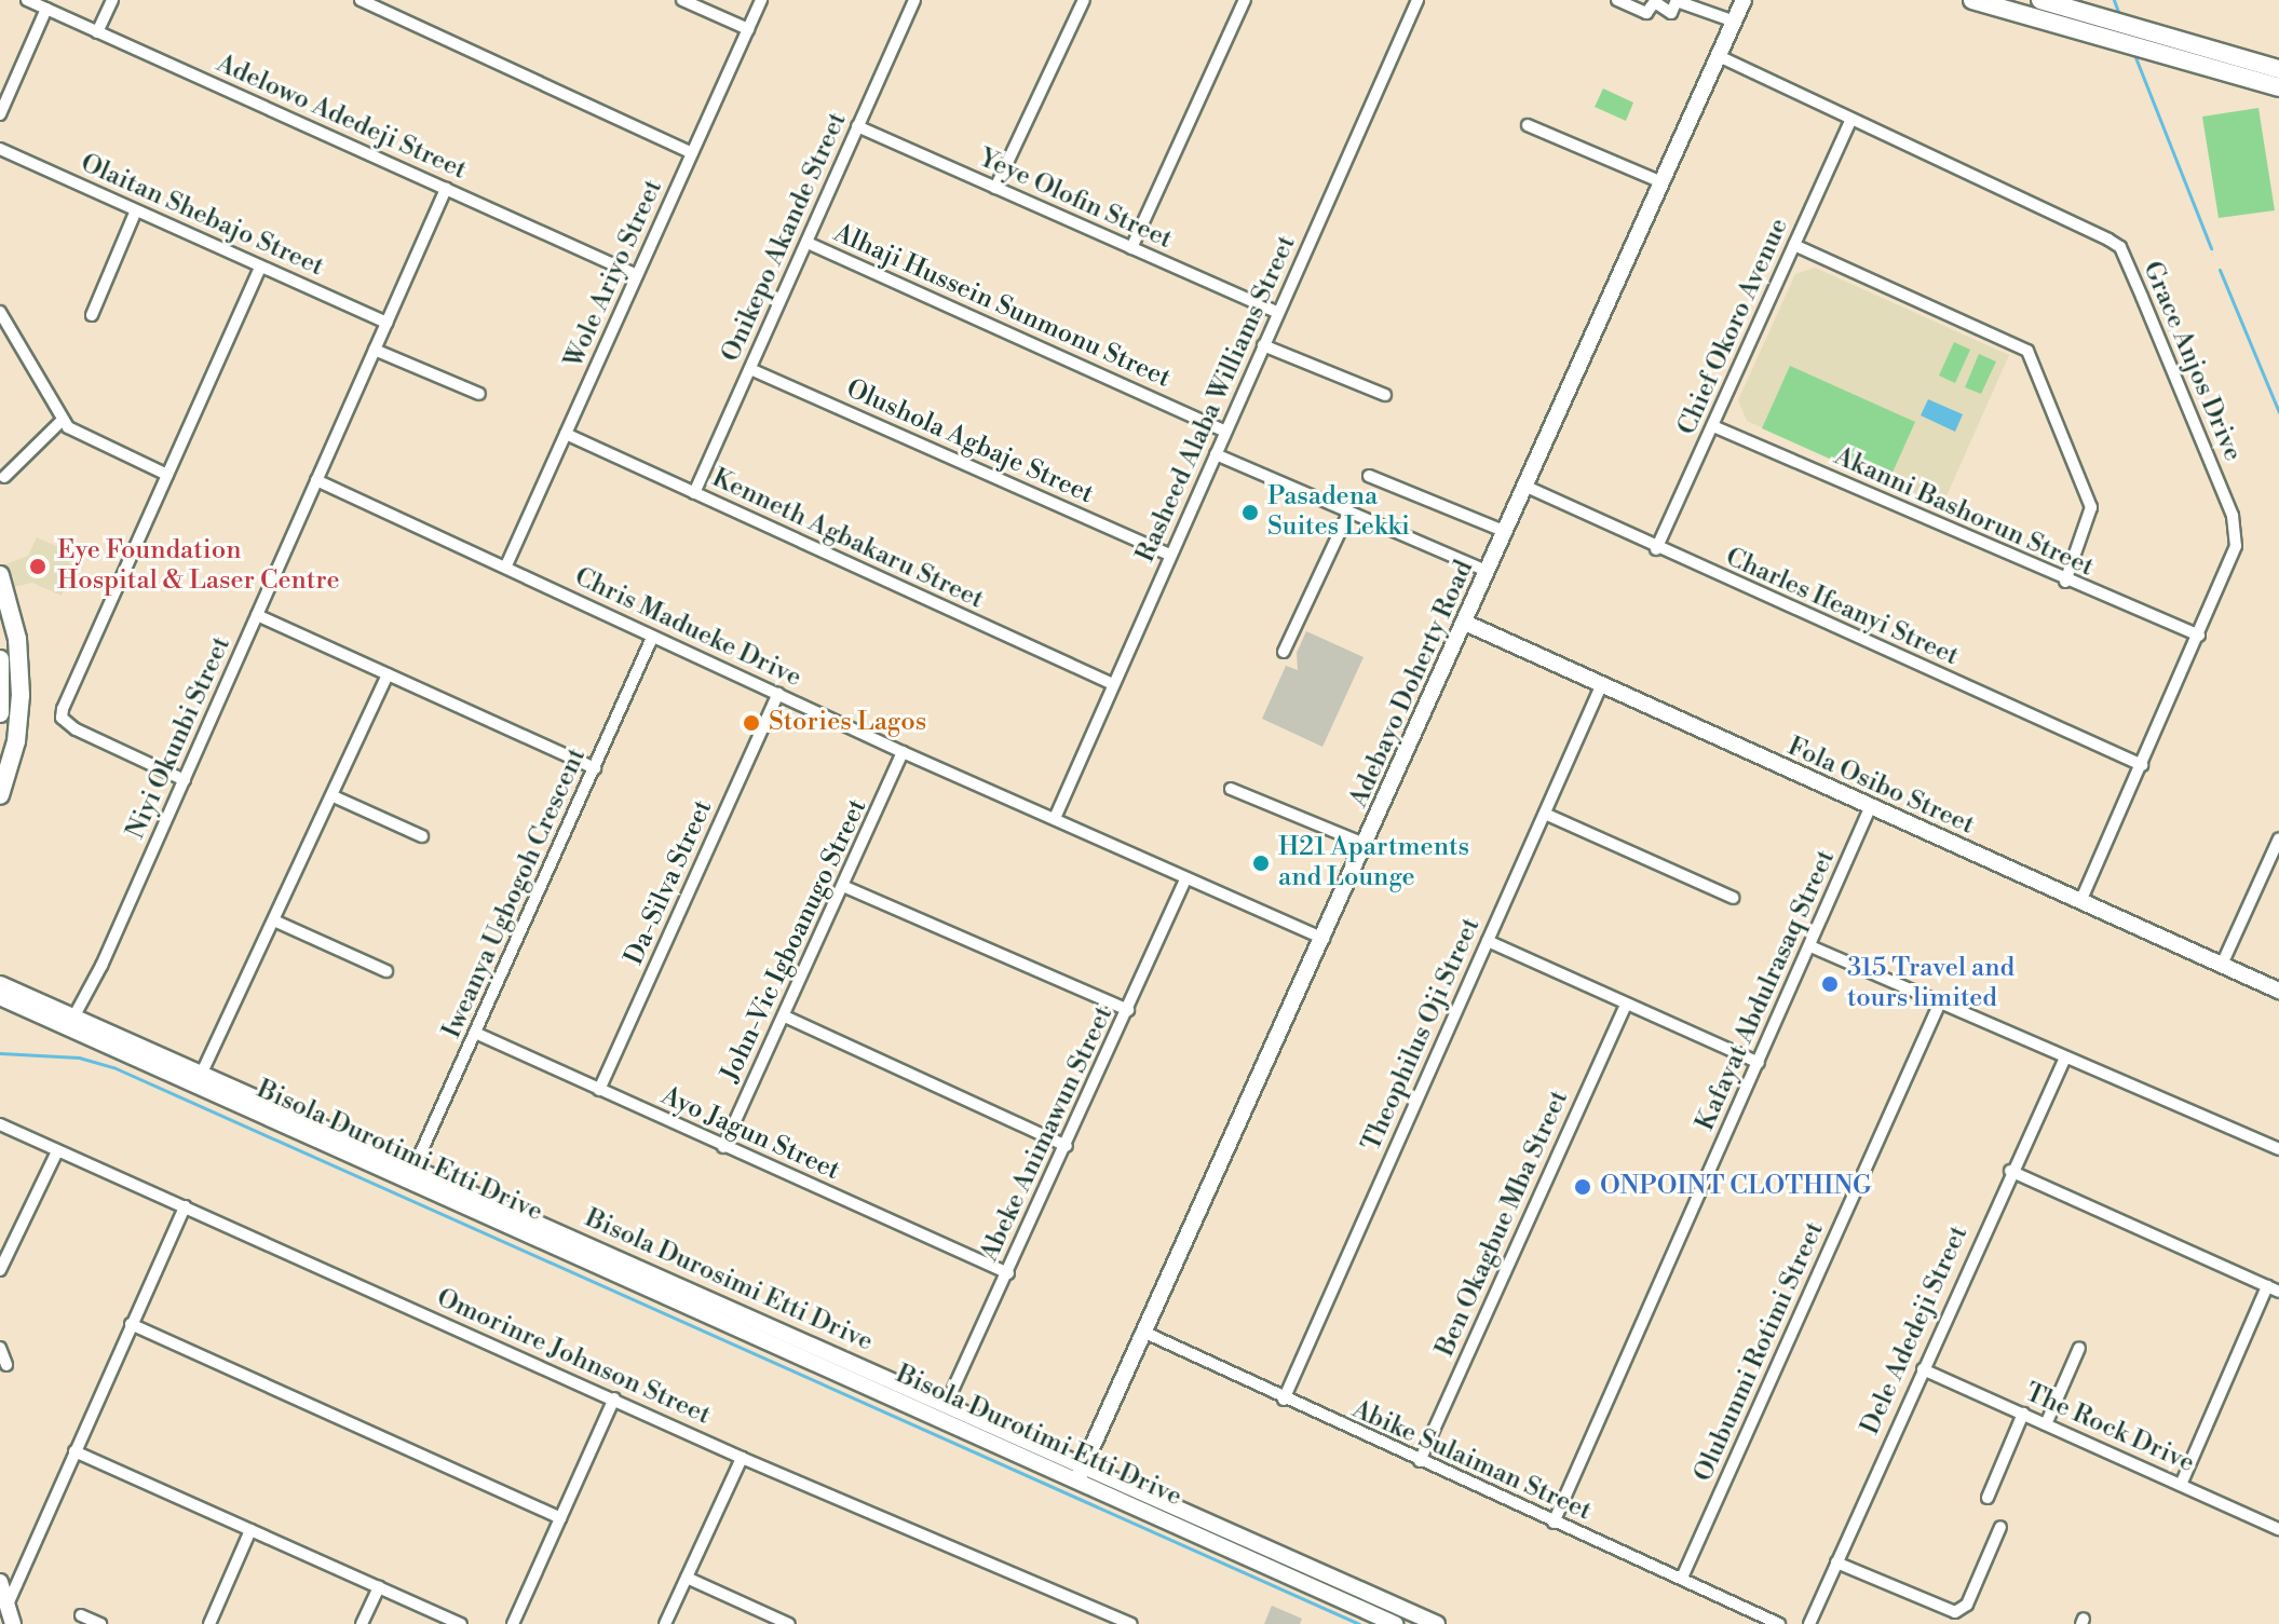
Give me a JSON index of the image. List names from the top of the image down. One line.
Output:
{"streets":{"main road":["Adebayo Doherty Road","Fola Osibo Street","Bisola Durotimi Etti Drive","Bisola Durosimi Etti Drive"],"street":["Adelowo Adedeji Street","Yeye Olofin Street","Olaitan Shebajo Street","Onikepo Akande Street","Wole Ariyo Street","Alhaji Hussein Sunmonu Street","Chief Okoro Avenue","Grace Anjos Drive","Rasheed Alaba Williams Street","Olushola Agbaje Street","Akanni Bashorun Street","Kenneth Agbakaru Street","Charles Ifeanyi Street","Chris Madueke Drive","Niyi Okunbi Street","Da-Silva Street","Iweanya Ugbogoh Crescent","John-Vic Igboanugo Street","Kafayat Abdulrasaq Street","Theophilus Oji Street","Ayo Jagun Street","Abeke Animawun Street","Ben Okagbue Mba Street","Dele Adedeji Street","Olubunmi Rotimi Street","Omorinre Johnson Street","The Rock Drive","Abike Sulaiman Street"]},"crossings":[["Adelowo Adedeji Street","Wole Ariyo Street"],["Adelowo Adedeji Street","Niyi Okunbi Street"],["Yeye Olofin Street","Onikepo Akande Street"],["Yeye Olofin Street","Rasheed Alaba Williams Street"],["Olaitan Shebajo Street","Niyi Okunbi Street"],["Onikepo Akande Street","Alhaji Hussein Sunmonu Street"],["Onikepo Akande Street","Olushola Agbaje Street"],["Onikepo Akande Street","Kenneth Agbakaru Street"],["Wole Ariyo Street","Kenneth Agbakaru Street"],["Wole Ariyo Street","Chris Madueke Drive"],["Alhaji Hussein Sunmonu Street","Rasheed Alaba Williams Street"],["Chief Okoro Avenue","Grace Anjos Drive"],["Chief Okoro Avenue","Akanni Bashorun Street"],["Chief Okoro Avenue","Charles Ifeanyi Street"],["Grace Anjos Drive","Akanni Bashorun Street"],["Grace Anjos Drive","Charles Ifeanyi Street"],["Grace Anjos Drive","Adebayo Doherty Road"],["Grace Anjos Drive","Fola Osibo Street"],["Rasheed Alaba Williams Street","Olushola Agbaje Street"],["Rasheed Alaba Williams Street","Kenneth Agbakaru Street"],["Rasheed Alaba Williams Street","Chris Madueke Drive"],["Charles Ifeanyi Street","Adebayo Doherty Road"],["Chris Madueke Drive","Adebayo Doherty Road"],["Chris Madueke Drive","Niyi Okunbi Street"],["Chris Madueke Drive","Da-Silva Street"],["Chris Madueke Drive","Iweanya Ugbogoh Crescent"],["Chris Madueke Drive","John-Vic Igboanugo Street"],["Chris Madueke Drive","Abeke Animawun Street"],["Adebayo Doherty Road","Fola Osibo Street"],["Adebayo Doherty Road","Bisola Durotimi Etti Drive"],["Adebayo Doherty Road","Bisola Durosimi Etti Drive"],["Adebayo Doherty Road","Abike Sulaiman Street"],["Niyi Okunbi Street","Bisola Durosimi Etti Drive"],["Fola Osibo Street","Kafayat Abdulrasaq Street"],["Fola Osibo Street","Theophilus Oji Street"],["Da-Silva Street","Ayo Jagun Street"],["Iweanya Ugbogoh Crescent","Ayo Jagun Street"],["Iweanya Ugbogoh Crescent","Bisola Durosimi Etti Drive"],["John-Vic Igboanugo Street","Ayo Jagun Street"],["Kafayat Abdulrasaq Street","Abike Sulaiman Street"],["Theophilus Oji Street","Abike Sulaiman Street"],["Ayo Jagun Street","Abeke Animawun Street"],["Abeke Animawun Street","Bisola Durosimi Etti Drive"],["Bisola Durotimi Etti Drive","Bisola Durosimi Etti Drive"],["Ben Okagbue Mba Street","Abike Sulaiman Street"],["Dele Adedeji Street","The Rock Drive"],["Olubunmi Rotimi Street","Abike Sulaiman Street"]],"places":["Pasadena Suites Lekki","Eye Foundation Hospital & Laser Centre","Stories Lagos","H21 Apartments and Lounge","315 Travel and tours limited","ONPOINT CLOTHING"]}
